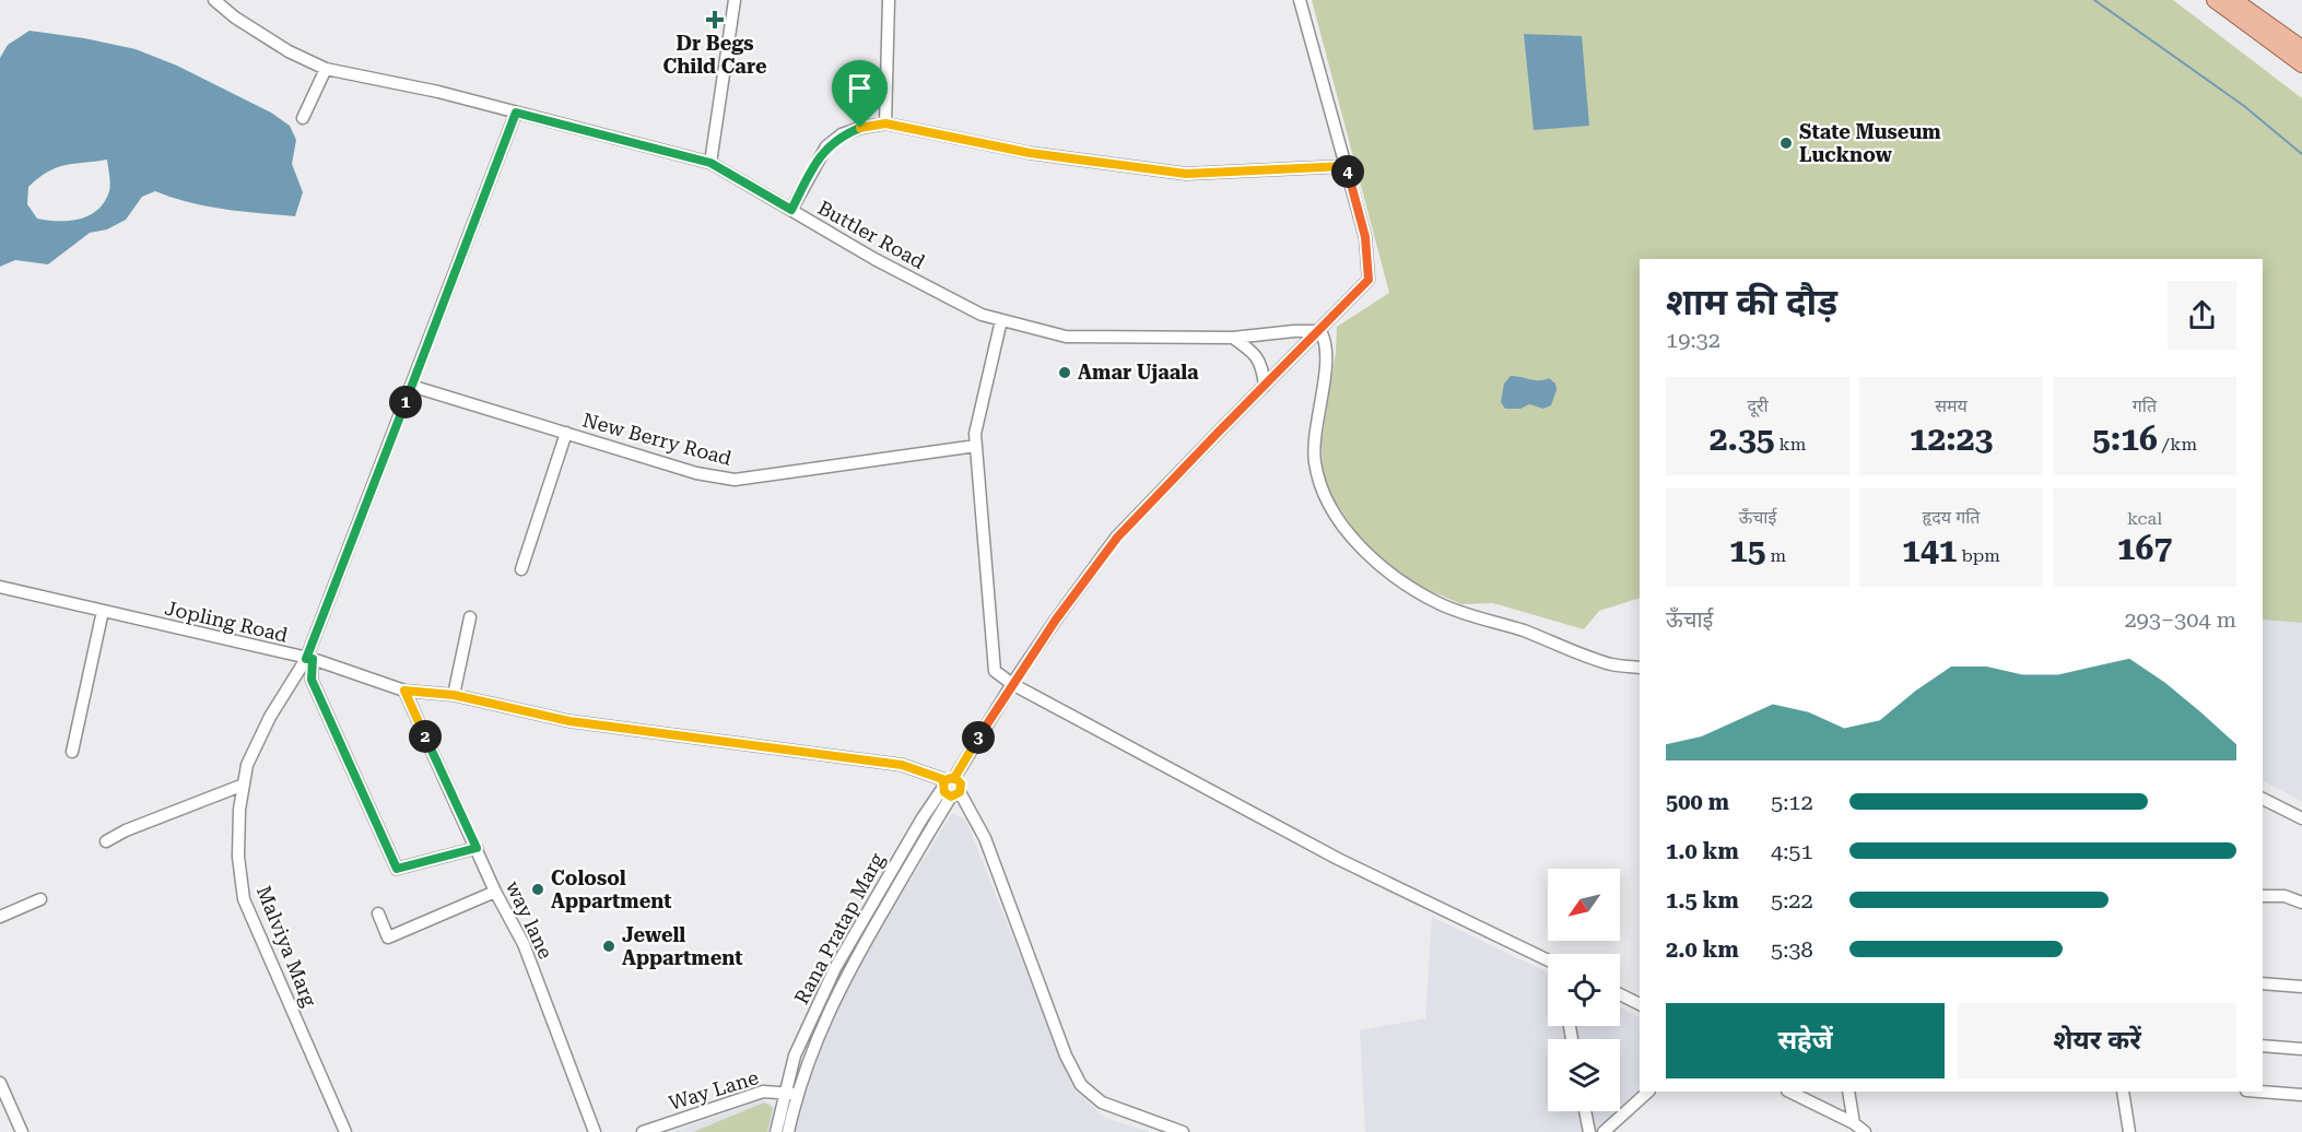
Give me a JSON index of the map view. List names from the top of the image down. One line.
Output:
{"streets":{"street":["Buttler Road","New Berry Road","Jopling Road","way lane","Rana Pratap Marg","Malviya Marg","Way Lane"]},"crossings":[["Buttler Road","Rana Pratap Marg"],["Buttler Road","Malviya Marg"],["New Berry Road","Malviya Marg"],["Jopling Road","way lane"],["Jopling Road","Rana Pratap Marg"],["Jopling Road","Malviya Marg"],["Rana Pratap Marg","Way Lane"]],"places":{"health":["Dr Begs Child Care"],"other":["State Museum Lucknow","Amar Ujaala","Colosol Appartment","Jewell Appartment"]},"north":"bottom left","page":{"pins":["4","1","2","3"],"heading":["शाम की दौड़","19:32"],"stats":[["दूरी","2.35 km"],["समय","12:23"],["गति","5:16 /km"],["ऊँचाई","15 m"],["हृदय गति","141 bpm"],["kcal","167"]],"chart":["ऊँचाई","293–304 m"],"list":[{"name":"500 m","note":"5:12"},{"name":"1.0 km","note":"4:51"},{"name":"1.5 km","note":"5:22"},{"name":"2.0 km","note":"5:38"}],"buttons":["सहेजें","शेयर करें"]}}
